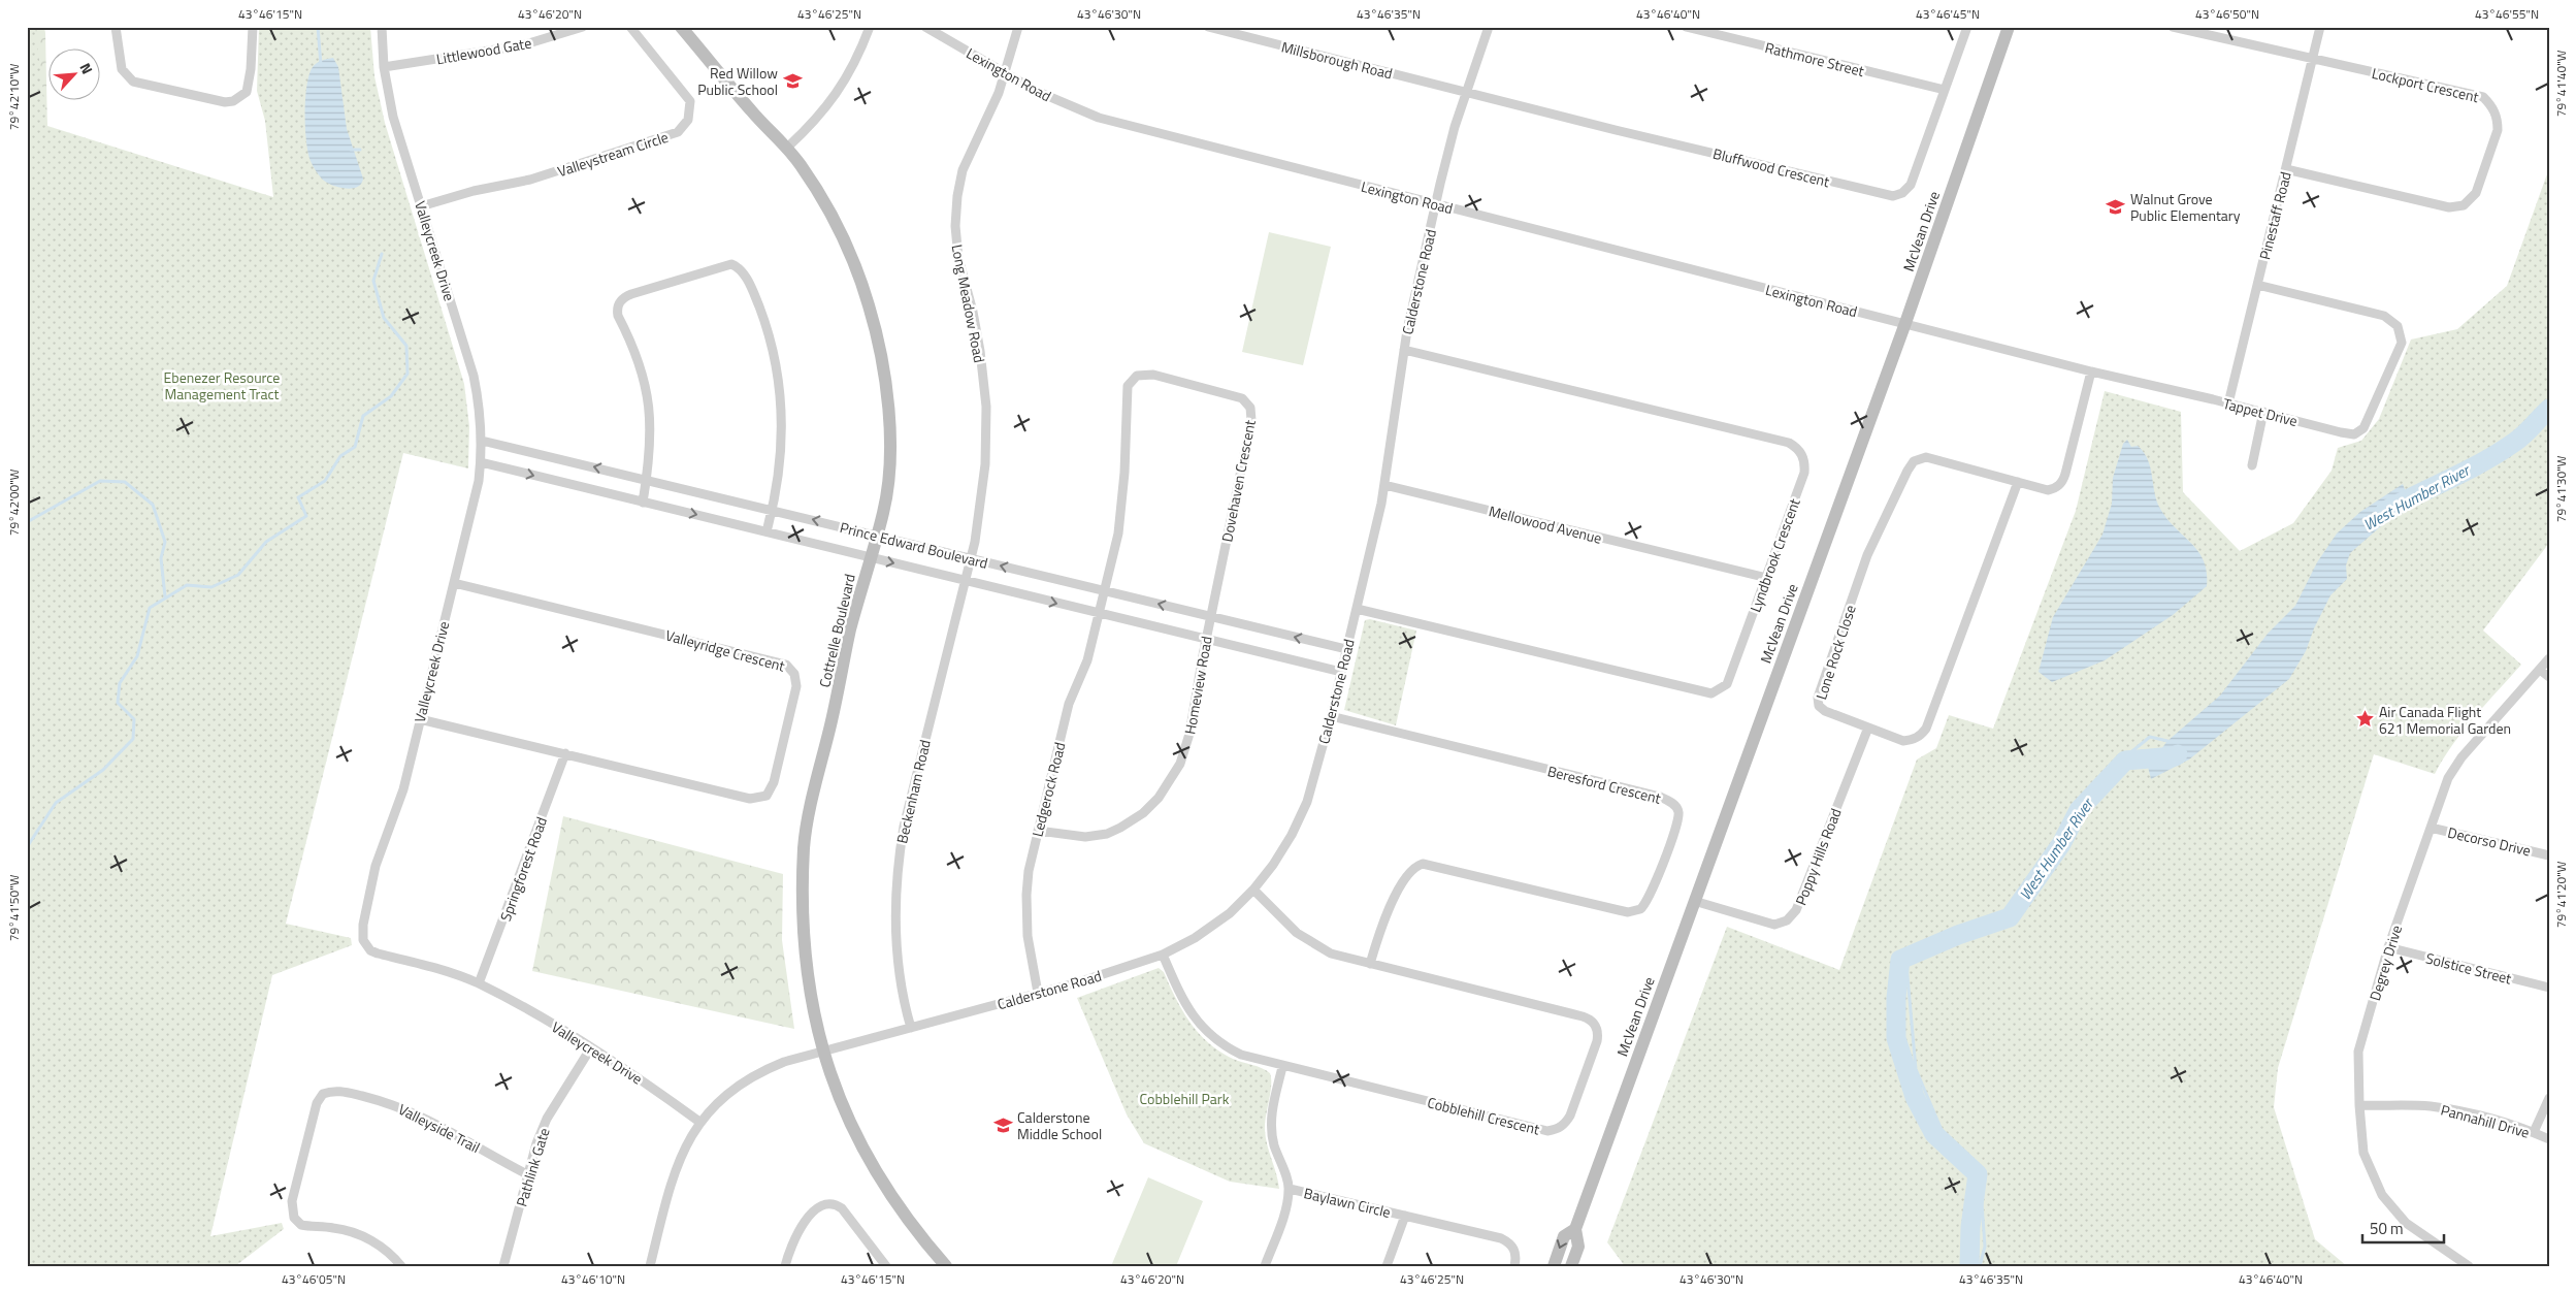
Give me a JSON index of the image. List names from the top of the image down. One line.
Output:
{"streets":{"main road":["McVean Drive","Cottrelle Boulevard"],"street":["Littlewood Gate","Rathmore Street","Millsborough Road","Lexington Road","Lockport Crescent","Valleystream Circle","Bluffwood Crescent","Pinestaff Road","Valleycreek Drive","Calderstone Road","Long Meadow Road","Tappet Drive","Dovehaven Crescent","Mellowood Avenue","Prince Edward Boulevard","Lyndbrook Crescent","Valleyridge Crescent","Lone Rock Close","Homeview Road","Beresford Crescent","Ledgerock Road","Beckenham Road","Decorso Drive","Poppy Hills Road","Springforest Road","Degrey Drive","Solstice Street","Cobblehill Crescent","Pannahill Drive","Valleyside Trail","Pathlink Gate","Baylawn Circle"]},"crossings":[["Littlewood Gate","Valleycreek Drive"],["Rathmore Street","Bluffwood Crescent"],["Millsborough Road","Bluffwood Crescent"],["Millsborough Road","Calderstone Road"],["Lexington Road","McVean Drive"],["Lexington Road","Calderstone Road"],["Lexington Road","Long Meadow Road"],["Lexington Road","Tappet Drive"],["Lockport Crescent","Pinestaff Road"],["Valleystream Circle","Valleycreek Drive"],["Bluffwood Crescent","Calderstone Road"],["Pinestaff Road","Tappet Drive"],["McVean Drive","Tappet Drive"],["McVean Drive","Poppy Hills Road"],["Valleycreek Drive","Calderstone Road"],["Valleycreek Drive","Prince Edward Boulevard"],["Valleycreek Drive","Valleyridge Crescent"],["Valleycreek Drive","Springforest Road"],["Valleycreek Drive","Pathlink Gate"],["Calderstone Road","Mellowood Avenue"],["Calderstone Road","Prince Edward Boulevard"],["Calderstone Road","Lyndbrook Crescent"],["Calderstone Road","Cottrelle Boulevard"],["Calderstone Road","Beresford Crescent"],["Calderstone Road","Ledgerock Road"],["Calderstone Road","Beckenham Road"],["Calderstone Road","Cobblehill Crescent"],["Long Meadow Road","Prince Edward Boulevard"],["Long Meadow Road","Beckenham Road"],["Tappet Drive","Lone Rock Close"],["Dovehaven Crescent","Prince Edward Boulevard"],["Dovehaven Crescent","Homeview Road"],["Dovehaven Crescent","Ledgerock Road"],["Mellowood Avenue","Lyndbrook Crescent"],["Prince Edward Boulevard","Cottrelle Boulevard"],["Prince Edward Boulevard","Homeview Road"],["Prince Edward Boulevard","Ledgerock Road"],["Prince Edward Boulevard","Beckenham Road"],["Valleyridge Crescent","Springforest Road"],["Lone Rock Close","Poppy Hills Road"],["Homeview Road","Ledgerock Road"],["Beresford Crescent","Cobblehill Crescent"],["Decorso Drive","Degrey Drive"],["Degrey Drive","Solstice Street"],["Degrey Drive","Pannahill Drive"],["Cobblehill Crescent","Baylawn Circle"],["Valleyside Trail","Pathlink Gate"]],"water":["West Humber River"],"parks":["Ebenezer Resource Management Tract","Cobblehill Park"],"places":{"school or university":["Red Willow Public School","Walnut Grove Public Elementary","Calderstone Middle School"],"place":["Air Canada Flight 621 Memorial Garden"]},"scale_bar":"50 m","north":"top right","coordinates":["43°46'15\"N","43°46'20\"N","43°46'25\"N","43°46'30\"N","43°46'35\"N","43°46'40\"N","43°46'45\"N","43°46'50\"N","43°46'55\"N","79°41'40\"W","79°42'10\"W","79°41'30\"W","79°42'00\"W","79°41'20\"W","79°41'50\"W","43°46'05\"N","43°46'10\"N"]}
